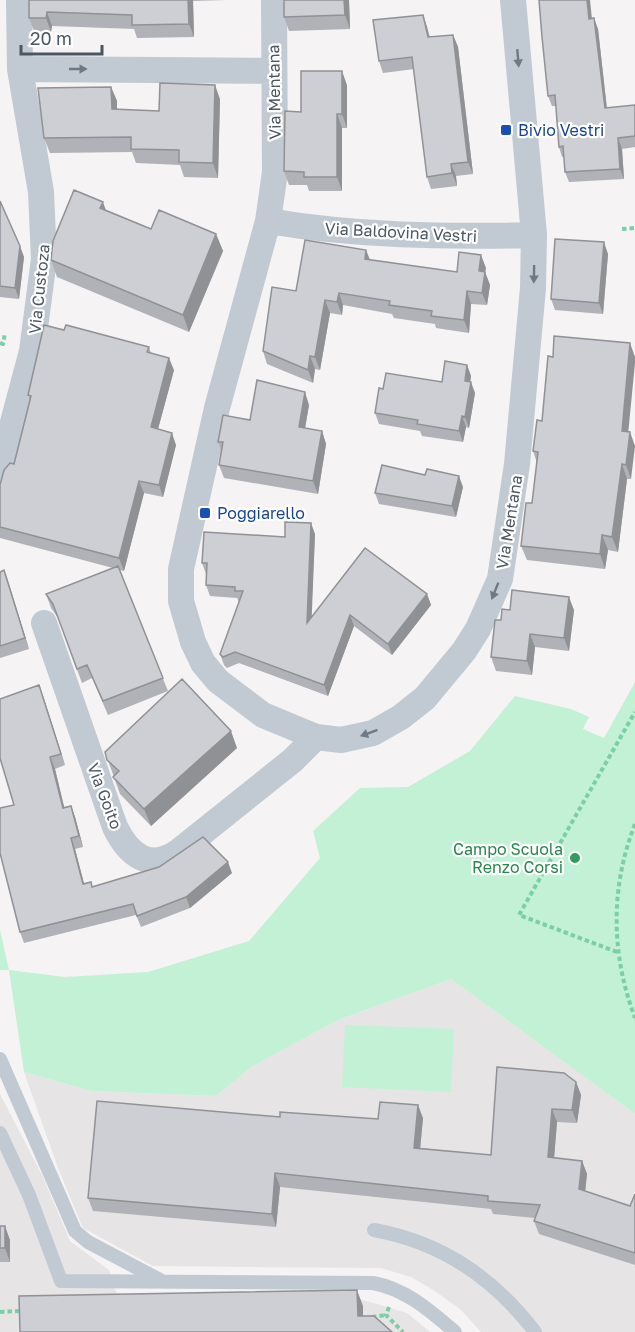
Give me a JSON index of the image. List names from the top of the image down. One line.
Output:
{"streets":{"street":["Via Mentana","Via Baldovina Vestri","Via Custoza","Via Goito"]},"crossings":[["Via Mentana","Via Baldovina Vestri"],["Via Mentana","Via Goito"]],"one_way":["Via Mentana"],"places":{"transit":["Bivio Vestri","Poggiarello"],"other":["Campo Scuola Renzo Corsi"]},"scale_bar":"20 m"}
